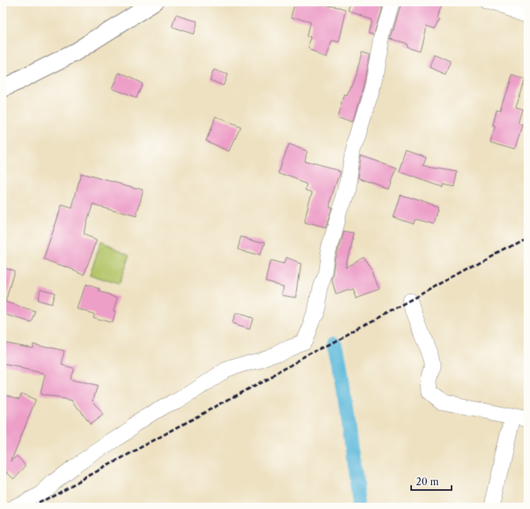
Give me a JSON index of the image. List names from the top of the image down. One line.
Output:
{"scale_bar":"20 m"}
